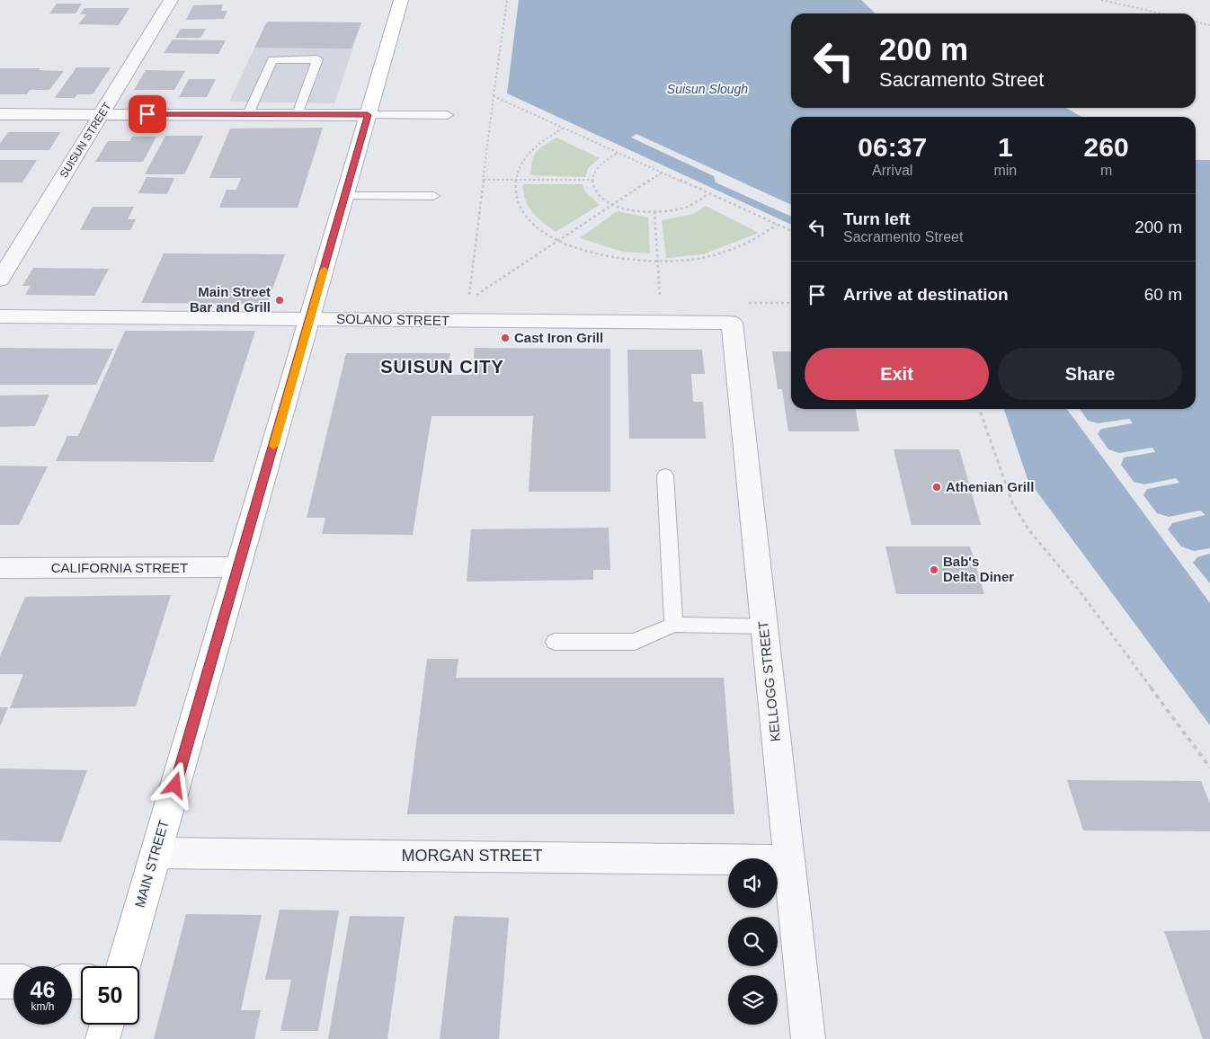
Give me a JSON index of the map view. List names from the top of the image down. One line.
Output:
{"streets":{"main road":["MAIN STREET"],"street":["SUISUN STREET","SOLANO STREET","CALIFORNIA STREET","KELLOGG STREET","MORGAN STREET"]},"crossings":[["SOLANO STREET","KELLOGG STREET"],["SOLANO STREET","MAIN STREET"],["CALIFORNIA STREET","MAIN STREET"],["KELLOGG STREET","MORGAN STREET"],["MORGAN STREET","MAIN STREET"]],"districts":["SUISUN CITY"],"water":["Suisun Slough"],"places":["Main Street Bar and Grill","Cast Iron Grill","Athenian Grill","Bab's Delta Diner"],"page":{"turn":["200 m","Sacramento Street"],"eta":["06:37","Arrival","1","min","260","m"],"list":[{"name":"Turn left","note":"Sacramento Street","value":"200 m"},{"name":"Arrive at destination","value":"60 m"}],"buttons":["Exit","Share"],"speed":"46 km/h","limit":"50"}}
